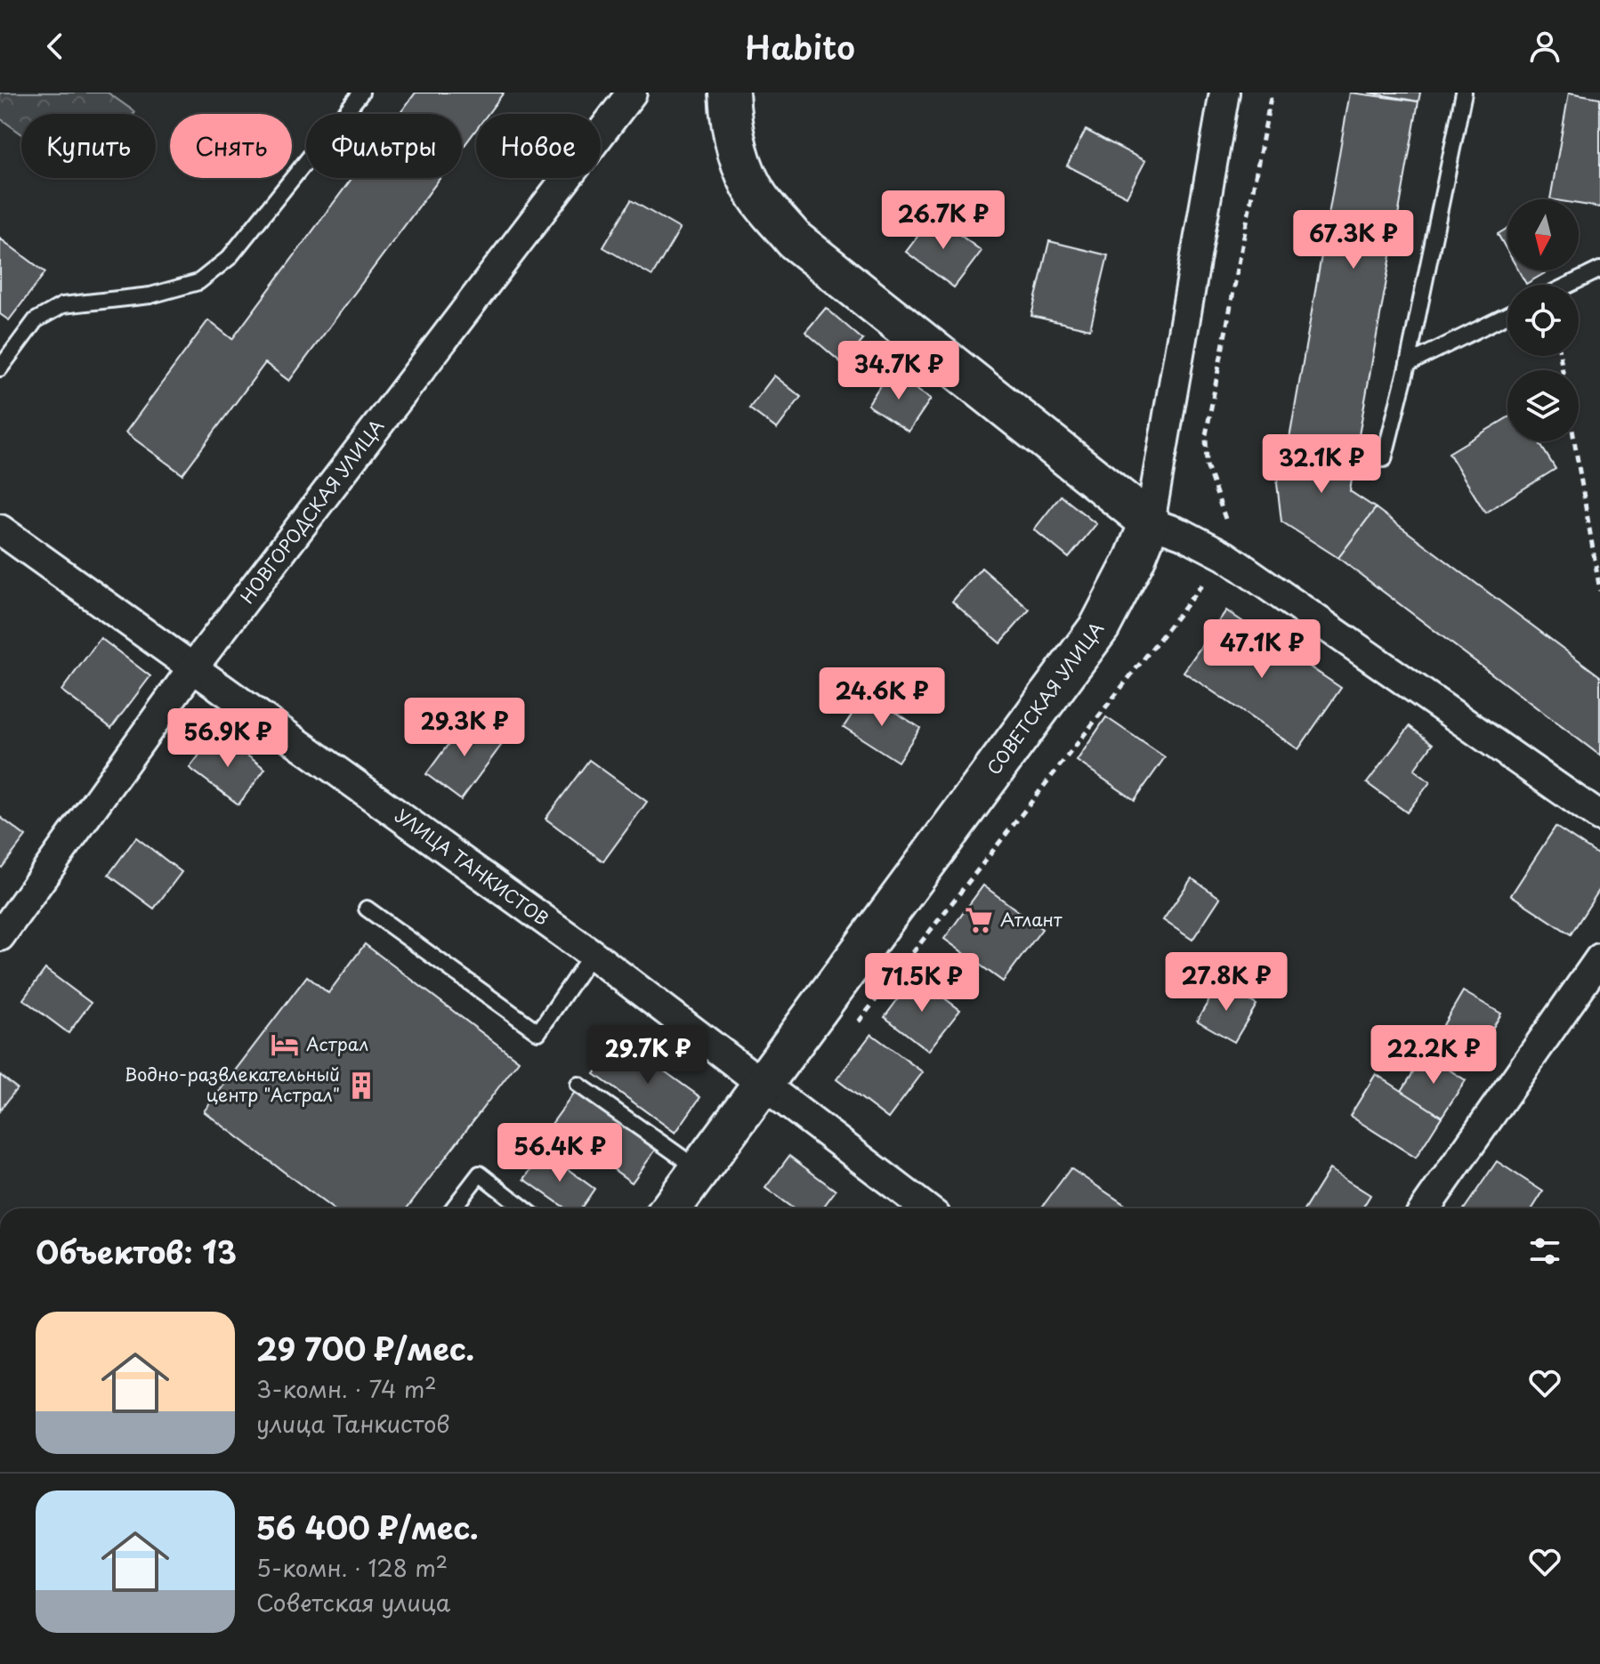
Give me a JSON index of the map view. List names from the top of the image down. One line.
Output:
{"streets":{"main road":["СОВЕТСКАЯ УЛИЦА"],"street":["НОВГОРОДСКАЯ УЛИЦА","УЛИЦА ТАНКИСТОВ"]},"crossings":[["НОВГОРОДСКАЯ УЛИЦА","УЛИЦА ТАНКИСТОВ"],["СОВЕТСКАЯ УЛИЦА","УЛИЦА ТАНКИСТОВ"]],"places":{"supermarket":["Атлант"],"hotel":["Астрал"],"building":["Водно-развлекательный центр \"Астрал\""]},"north":"bottom","page":{"header":"Habito","chip":["Купить","Снять","Фильтры","Новое"],"price":["26.7K ₽","67.3K ₽","34.7K ₽","32.1K ₽","47.1K ₽","24.6K ₽","29.3K ₽","56.9K ₽","27.8K ₽","71.5K ₽","29.7K ₽","22.2K ₽","56.4K ₽"],"heading":"Объектов: 13","list":[{"name":"29 700 ₽/мес.","note":"3-комн. · 74 m² · улица Танкистов"},{"name":"56 400 ₽/мес.","note":"5-комн. · 128 m² · Советская улица"}]}}
